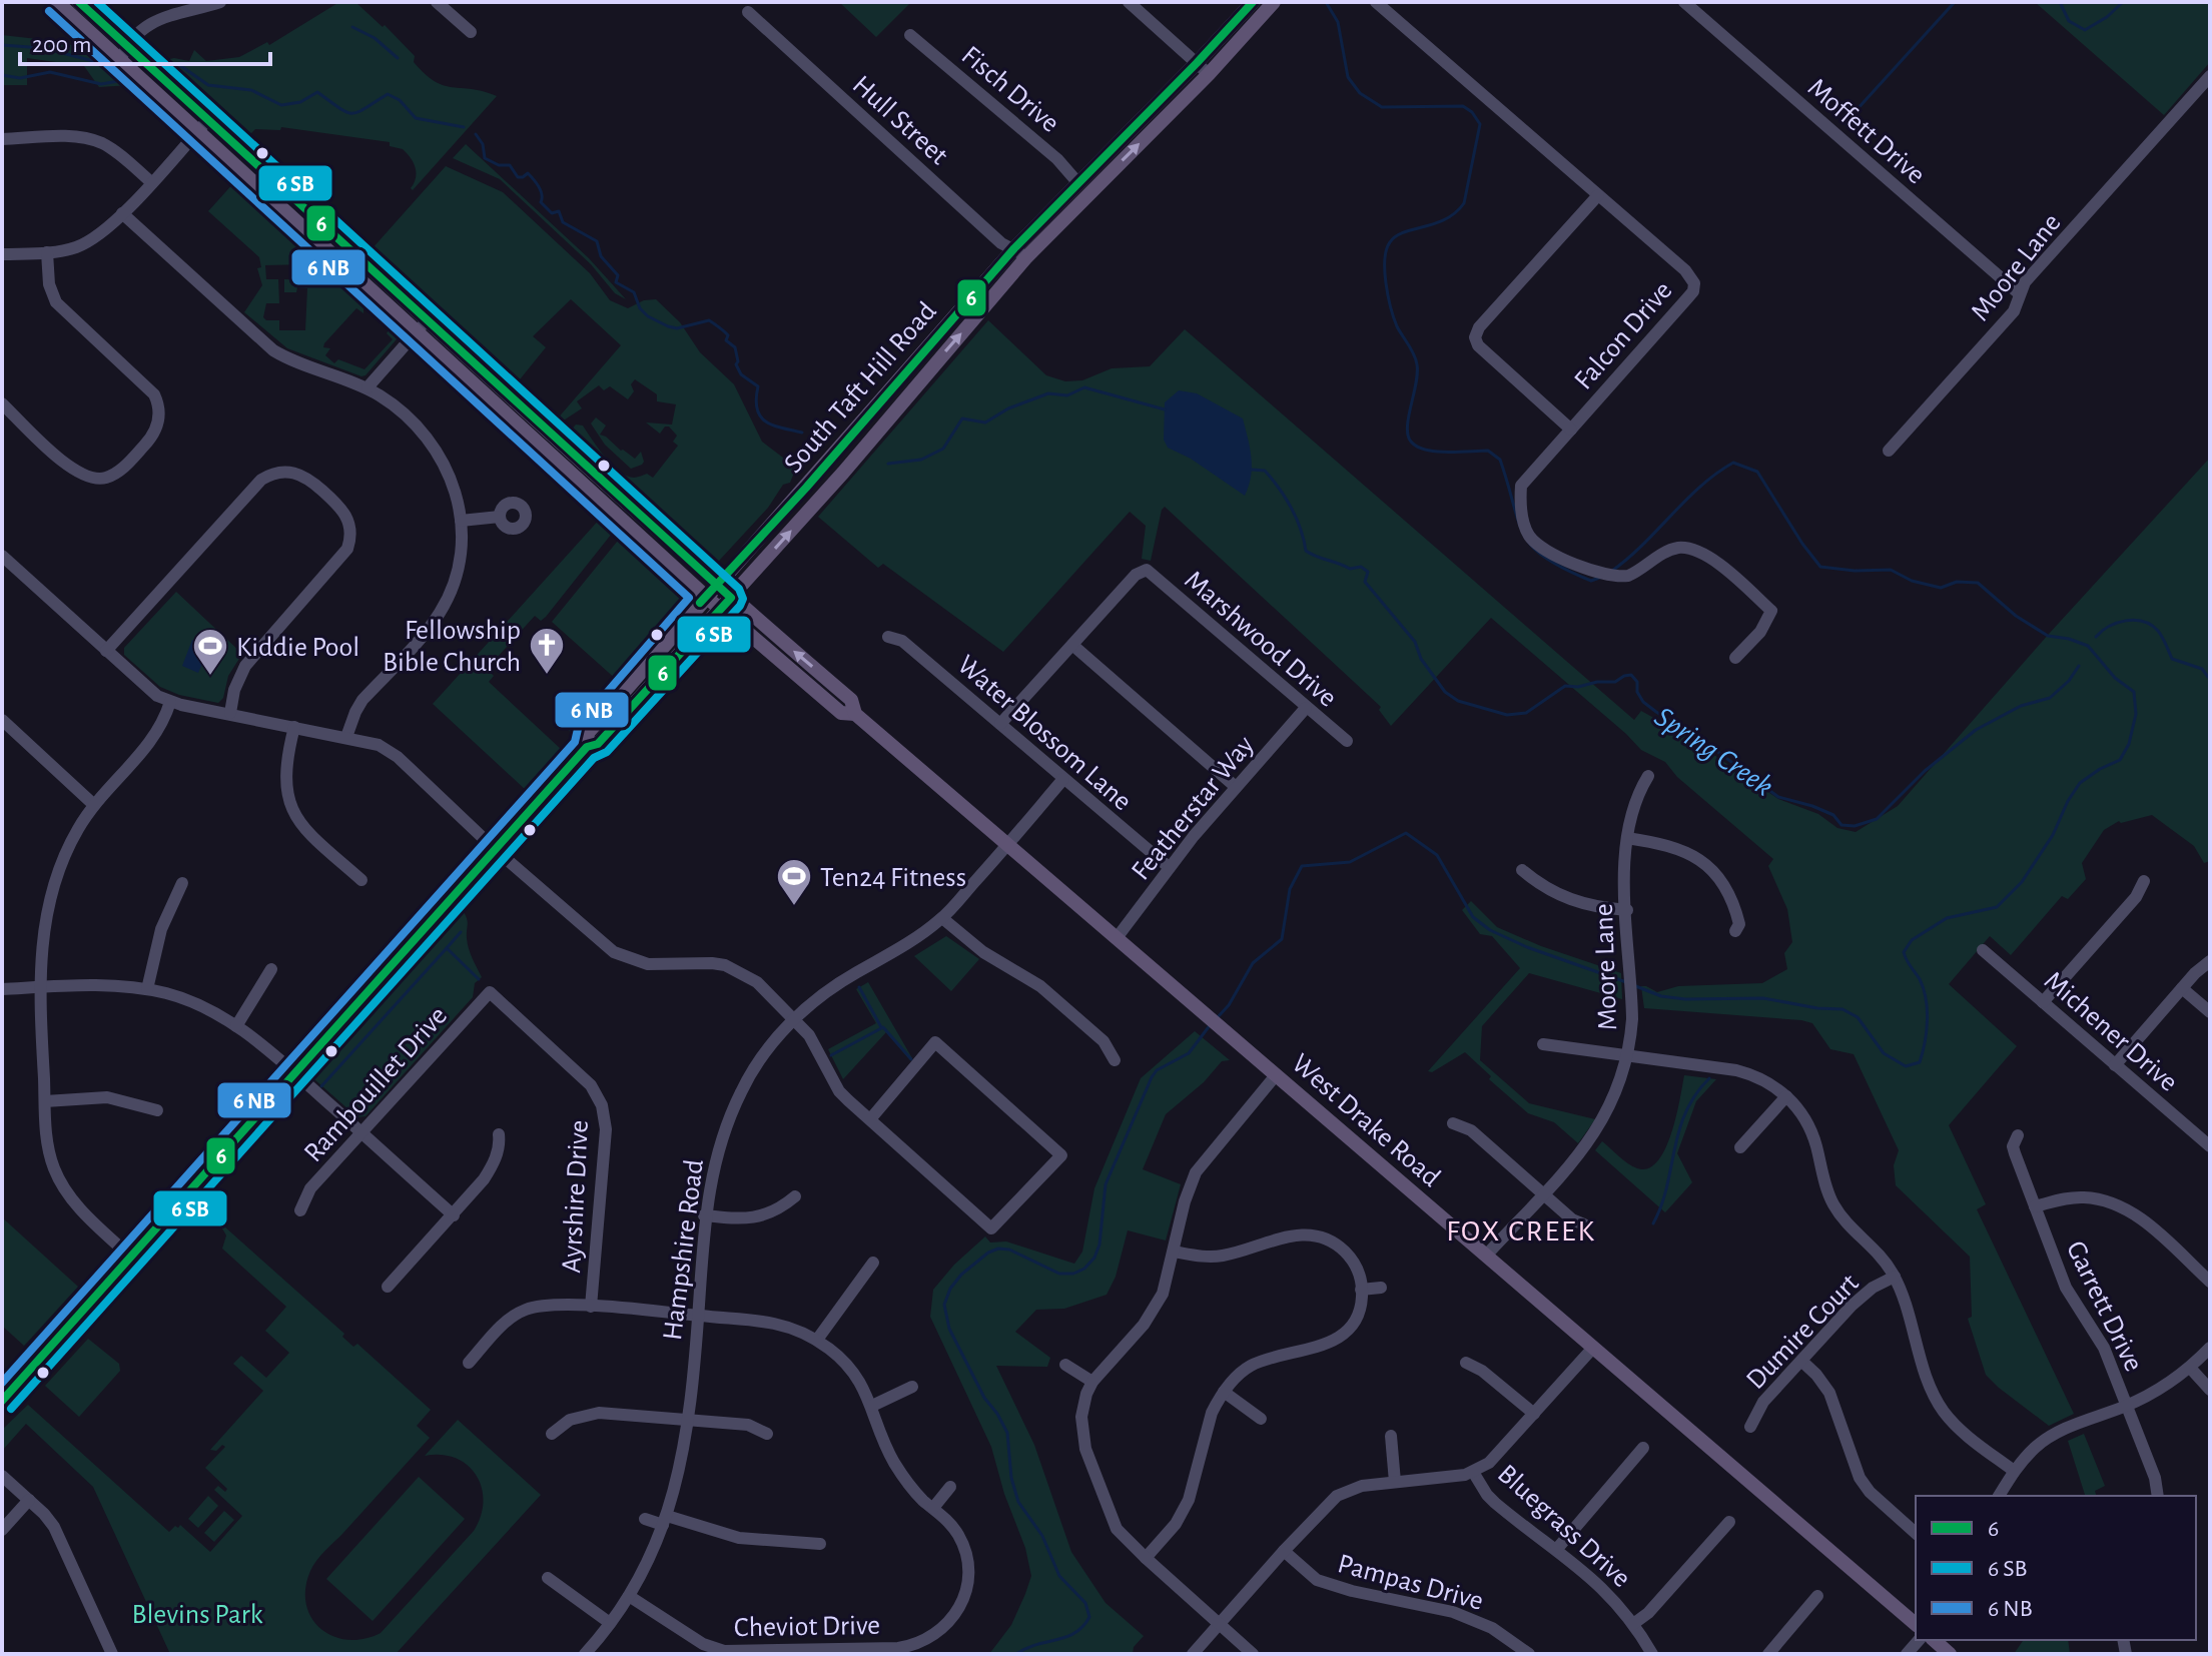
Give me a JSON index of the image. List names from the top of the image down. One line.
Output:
{"streets":{"main road":["South Taft Hill Road","West Drake Road"],"street":["Fisch Drive","Hull Street","Moffett Drive","Moore Lane","Falcon Drive","Marshwood Drive","Water Blossom Lane","Featherstar Way","Michener Drive","Rambouillet Drive","Ayrshire Drive","Hampshire Road","Garrett Drive","Dumire Court","Bluegrass Drive","Pampas Drive","Cheviot Drive"]},"crossings":[["Fisch Drive","South Taft Hill Road"],["Hull Street","South Taft Hill Road"],["Moffett Drive","Moore Lane"],["Moore Lane","West Drake Road"],["South Taft Hill Road","West Drake Road"],["Marshwood Drive","Featherstar Way"],["Water Blossom Lane","Featherstar Way"],["Water Blossom Lane","Hampshire Road"],["Featherstar Way","West Drake Road"],["Rambouillet Drive","Ayrshire Drive"],["West Drake Road","Hampshire Road"],["Hampshire Road","Cheviot Drive"]],"districts":["FOX CREEK"],"water":["Spring Creek"],"parks":["Blevins Park"],"places":{"church":["Fellowship Bible Church"],"sports":["Kiddie Pool","Ten24 Fitness"]},"lines":["transit line 6"],"legend":["6","6 SB","6 NB"],"scale_bar":"200 m"}
